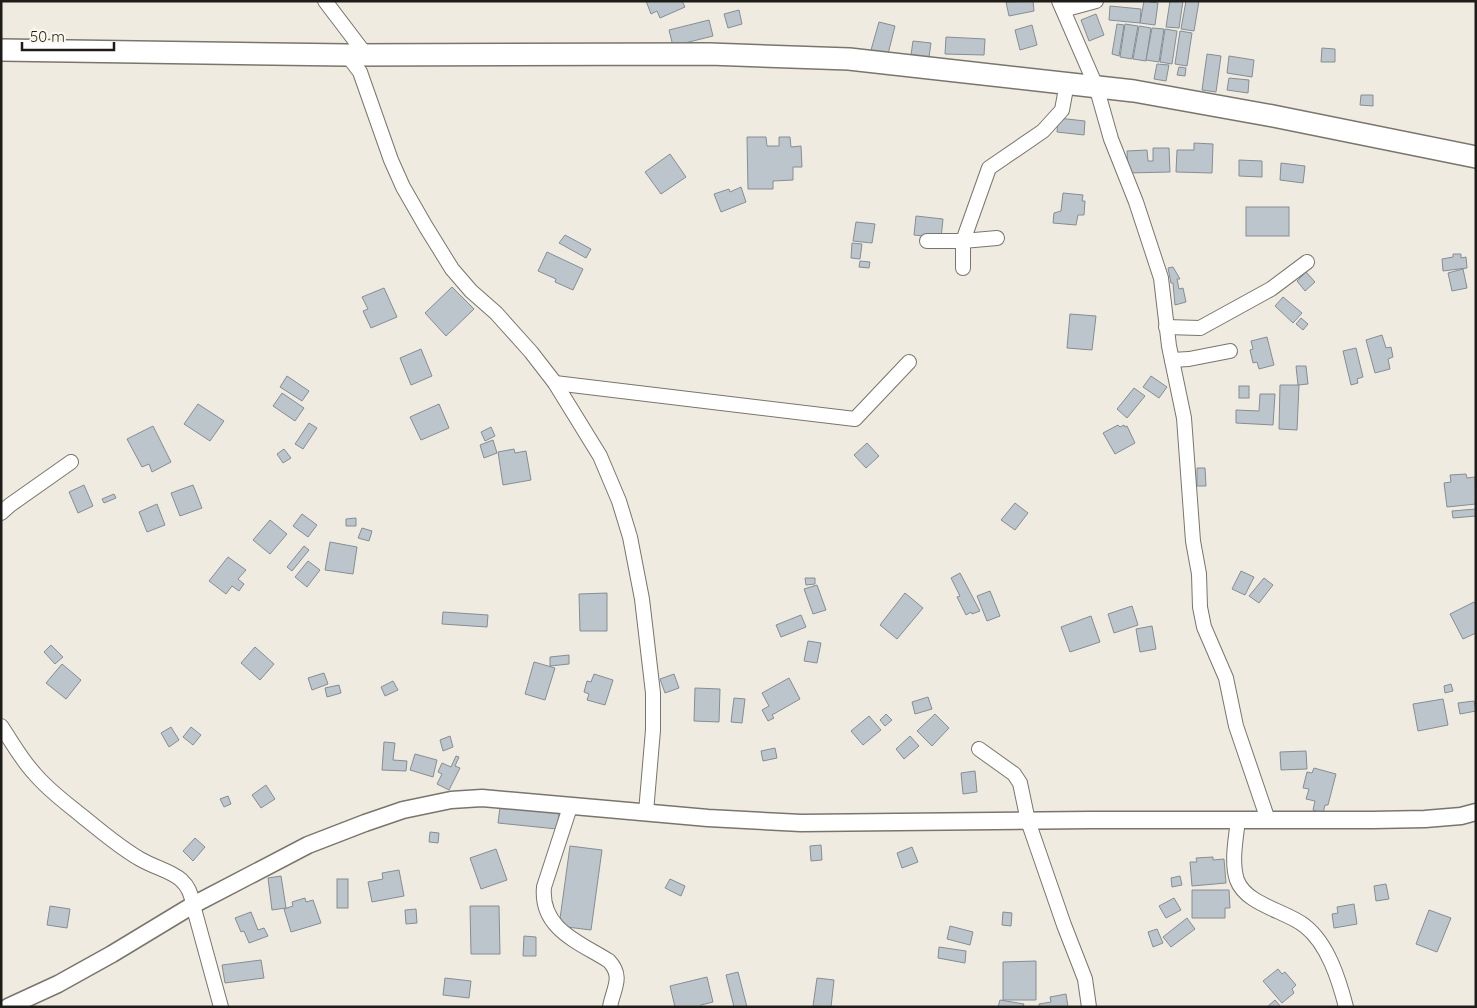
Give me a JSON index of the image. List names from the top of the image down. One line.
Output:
{"scale_bar":"50 m"}
